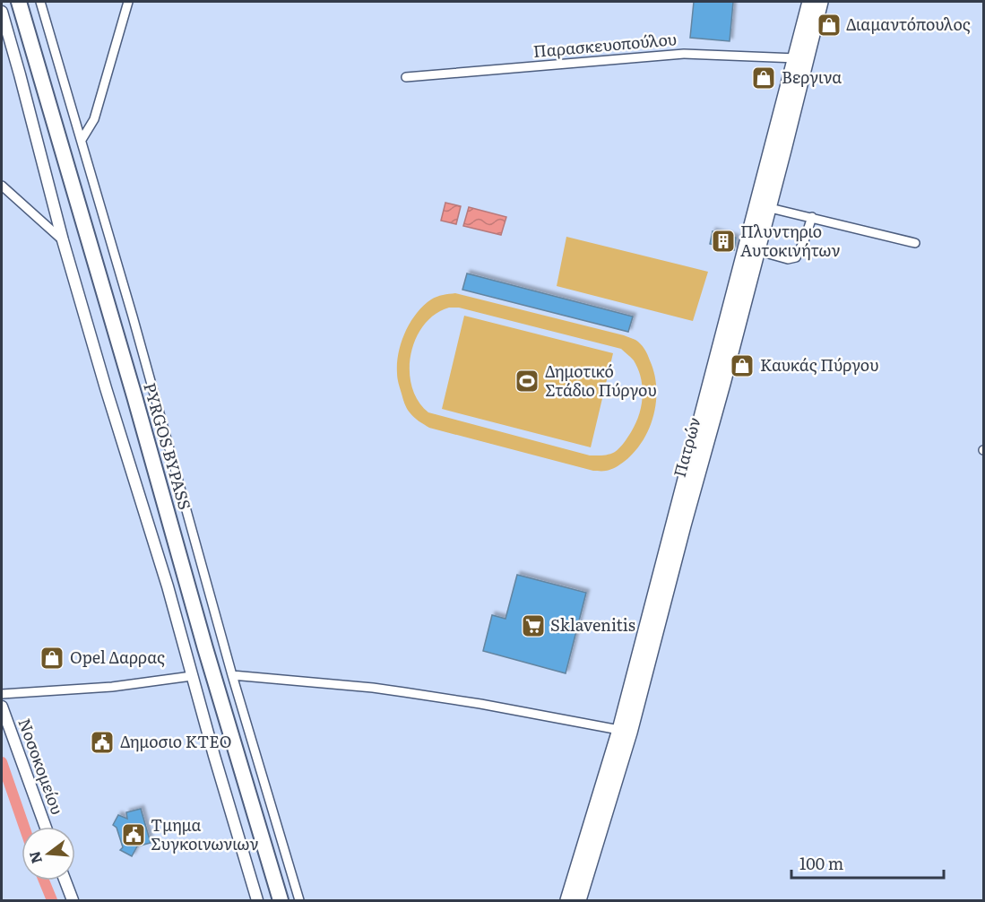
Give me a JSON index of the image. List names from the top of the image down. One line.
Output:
{"streets":{"highway":["PYRGOS BYPASS"],"main road":["Πατρών"],"street":["Παρασκευοπούλου","Νοσοκομείου"]},"crossings":[["Παρασκευοπούλου","Πατρών"]],"places":{"shop":["Διαμαντόπουλος","Βεργινα","Καυκάς Πύργου","Opel Δαρρας"],"building":["Πλυντηριο Αυτοκινήτων"],"sports":["Δημοτικό Στάδιο Πύργου"],"supermarket":["Sklavenitis"],"public building":["Δημοσιο ΚΤΕΟ","Τμημα Συγκοινωνιων"]},"scale_bar":"100 m","north":"left"}
